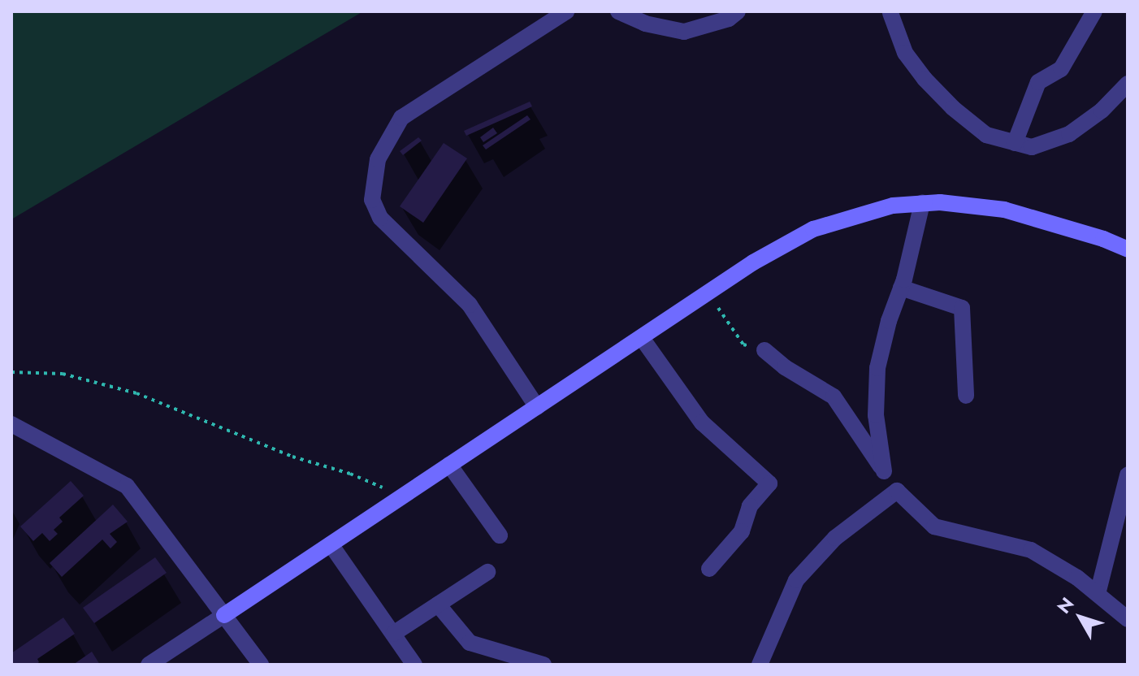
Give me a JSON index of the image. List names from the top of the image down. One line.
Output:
{"north":"top left"}
